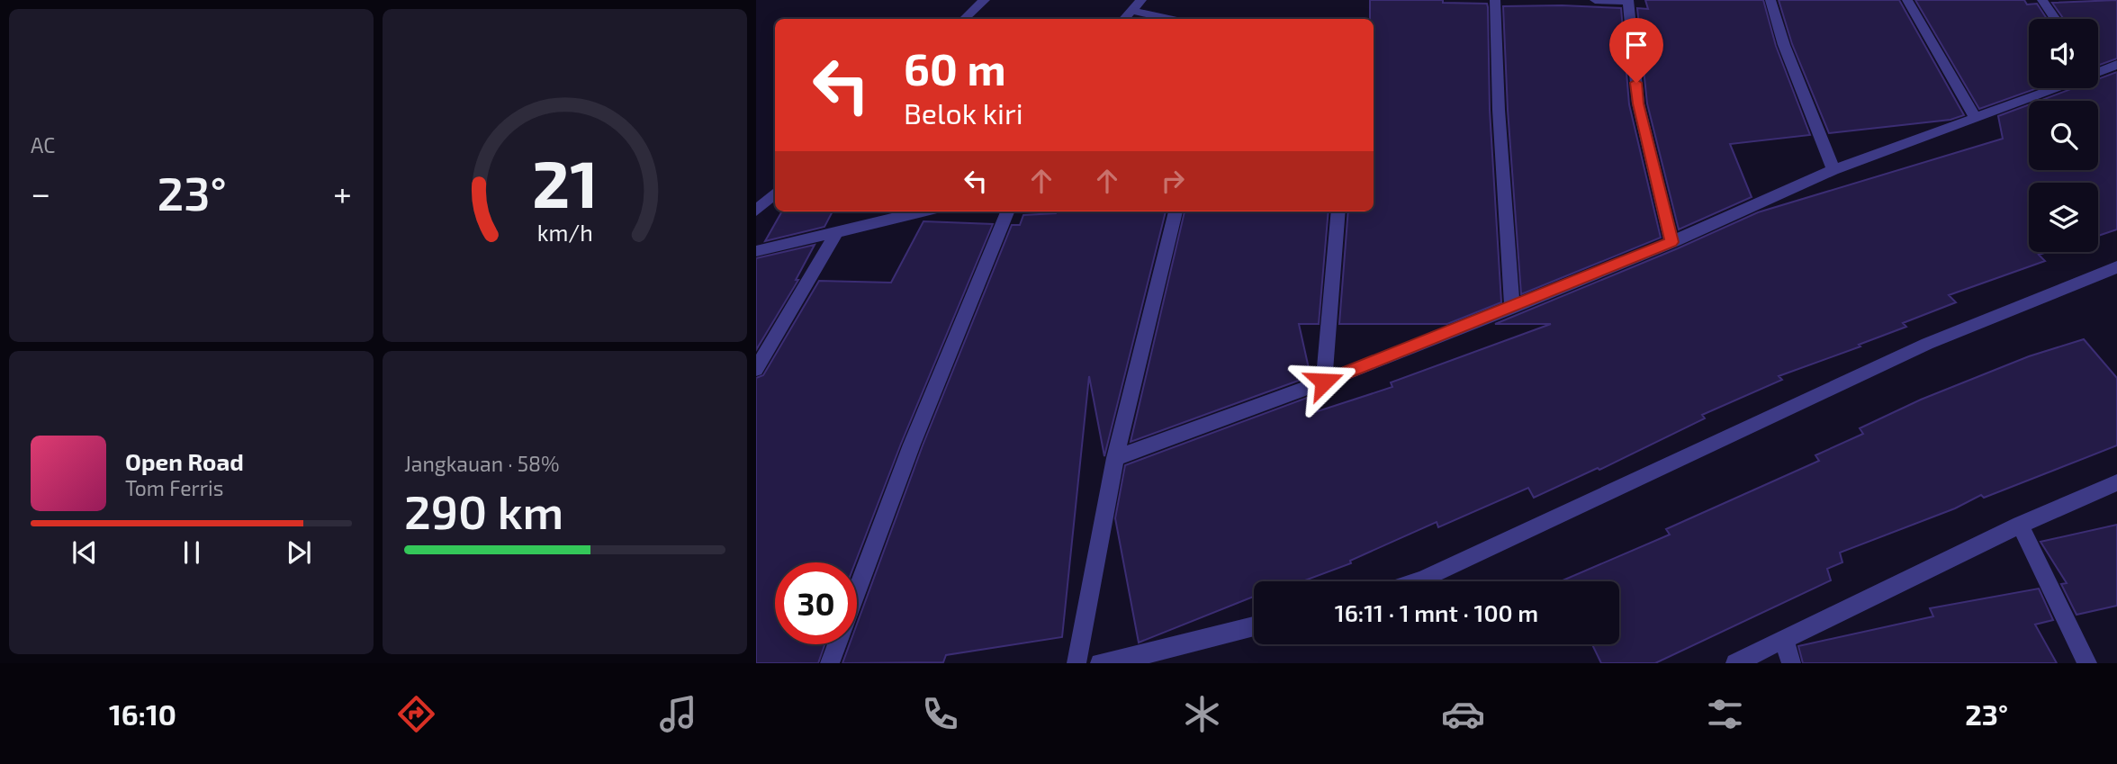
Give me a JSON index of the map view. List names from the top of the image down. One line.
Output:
{"page":{"tile":["AC",["Jangkauan · 58%","290 km"]],"turn":["60 m","Belok kiri"],"heat":["−","23°","+"],"song":["Open Road","Tom Ferris"],"limit":"30","trip":"16:11 · 1 mnt · 100 m","tabs":["16:10","23°"],"gauge":["21","km/h"]}}
